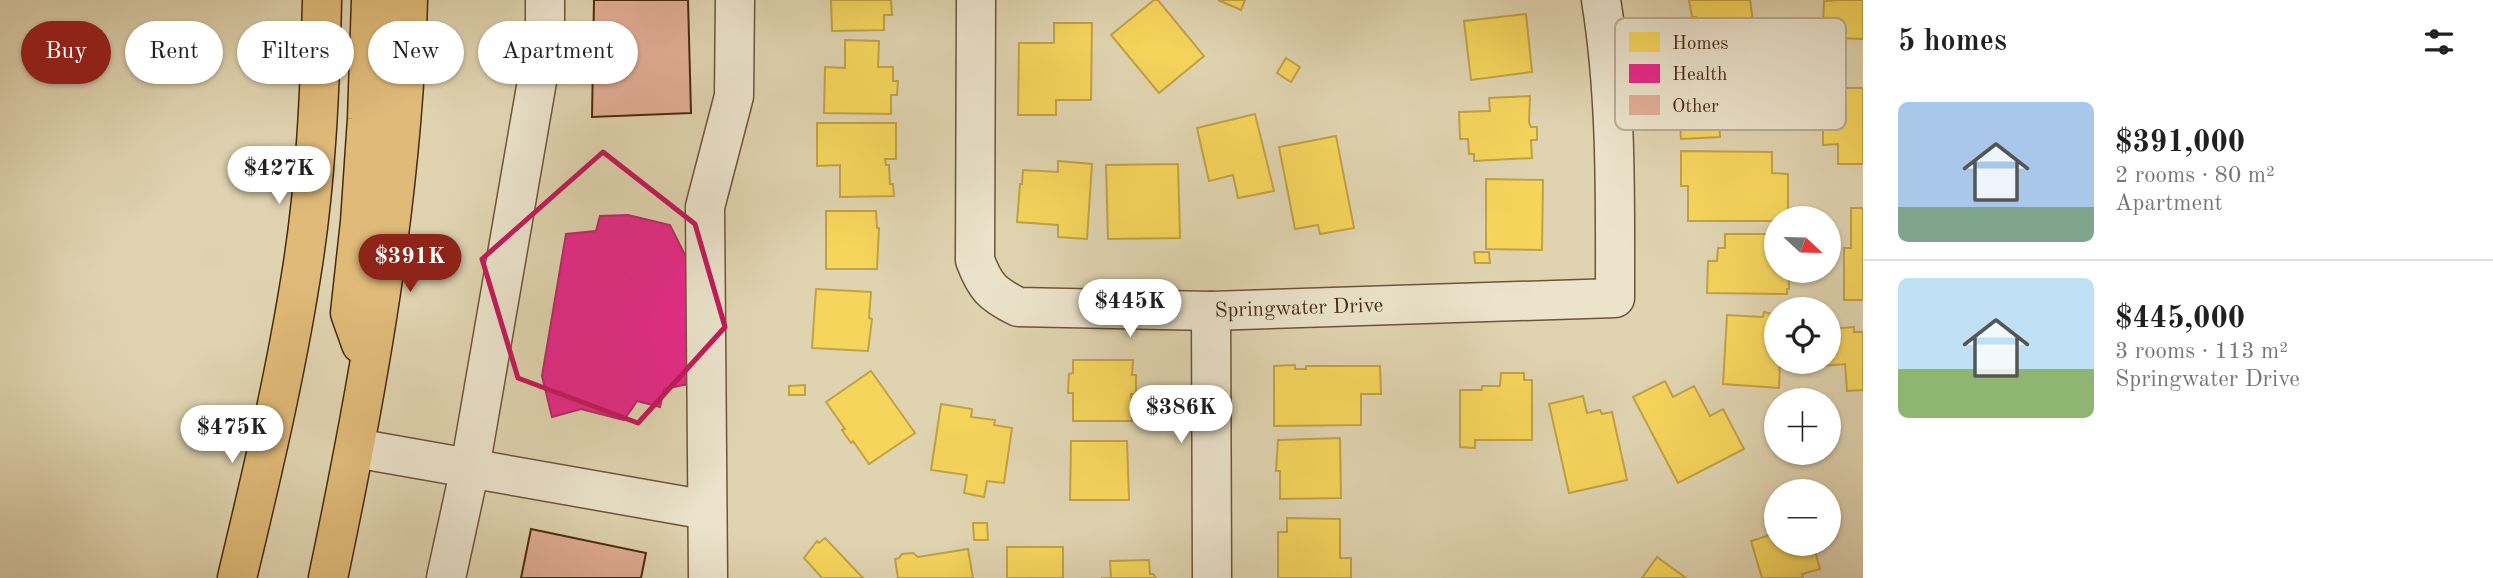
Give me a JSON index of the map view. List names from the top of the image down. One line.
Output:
{"streets":{"street":["Springwater Drive"]},"legend":["Homes","Health","Other"],"north":"right","page":{"heading":"5 homes","chip":["Buy","Rent","Filters","New","Apartment"],"list":[{"name":"$391,000","note":"2 rooms · 80 m² · Apartment"},{"name":"$445,000","note":"3 rooms · 113 m² · Springwater Drive"}],"price":["$427K","$391K","$445K","$386K","$475K"],"map_buttons":["+","−"]}}
